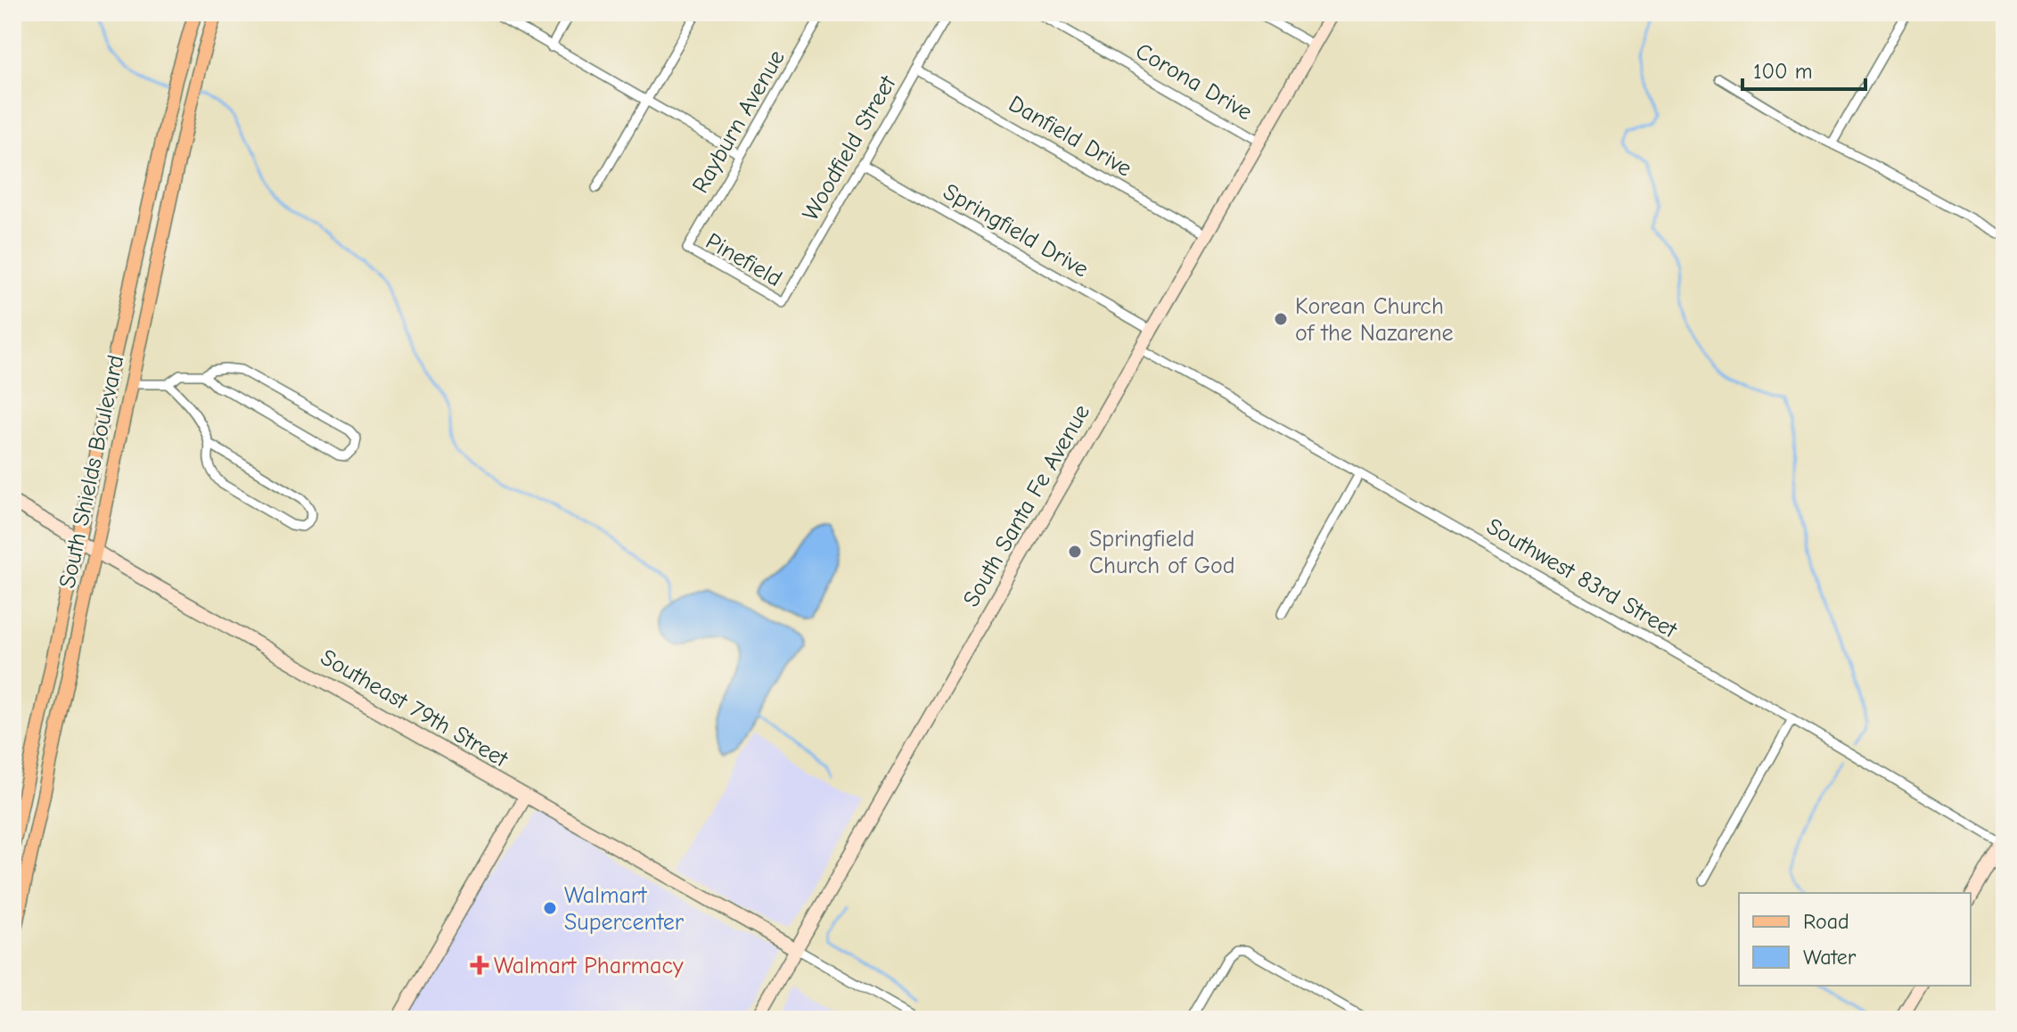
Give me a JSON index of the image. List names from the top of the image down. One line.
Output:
{"streets":{"main road":["South Shields Boulevard","South Santa Fe Avenue","Southeast 79th Street"],"street":["Corona Drive","Rayburn Avenue","Danfield Drive","Woodfield Street","Springfield Drive","Pinefield","Southwest 83rd Street"]},"crossings":[["Corona Drive","South Santa Fe Avenue"],["Rayburn Avenue","Pinefield"],["Danfield Drive","Woodfield Street"],["Danfield Drive","South Santa Fe Avenue"],["Woodfield Street","Springfield Drive"],["Woodfield Street","Pinefield"],["Springfield Drive","South Santa Fe Avenue"],["South Shields Boulevard","Southeast 79th Street"],["South Santa Fe Avenue","Southwest 83rd Street"],["South Santa Fe Avenue","Southeast 79th Street"]],"places":{"other":["Korean Church of the Nazarene","Springfield Church of God","Walmart Supercenter"],"health":["Walmart Pharmacy"]},"legend":["Road","Water"],"scale_bar":"100 m"}
